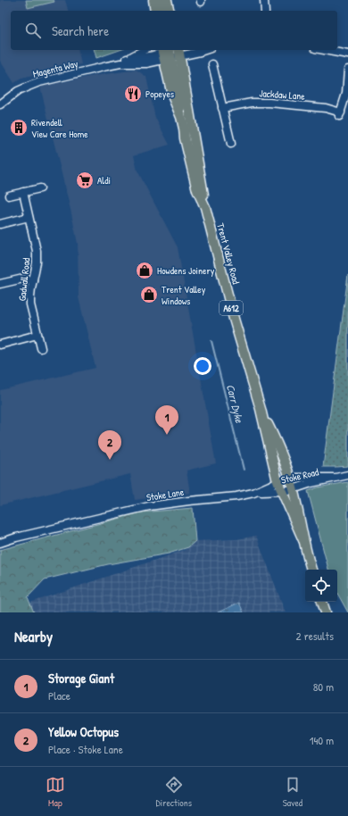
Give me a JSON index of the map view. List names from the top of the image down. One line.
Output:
{"streets":{"main road":["Trent Valley Road","A612"],"street":["Magenta Way","Jackdaw Lane","Gadwall Road","Stoke Road","Stoke Lane"]},"crossings":[["Trent Valley Road","Stoke Road"],["Trent Valley Road","Stoke Lane"],["Stoke Road","Stoke Lane"]],"water":["Carr Dyke"],"places":{"restaurant":["Popeyes"],"building":["Rivendell View Care Home"],"supermarket":["Aldi"],"shop":["Howdens Joinery","Trent Valley Windows"]},"page":{"search":"Search here","pins":["1","2"],"heading":["Nearby","2 results"],"list":[{"mark":"1","name":"Storage Giant","note":"Place","value":"80 m"},{"mark":"2","name":"Yellow Octopus","note":"Place · Stoke Lane","value":"140 m"}],"nav":["Map","Directions","Saved"]}}
